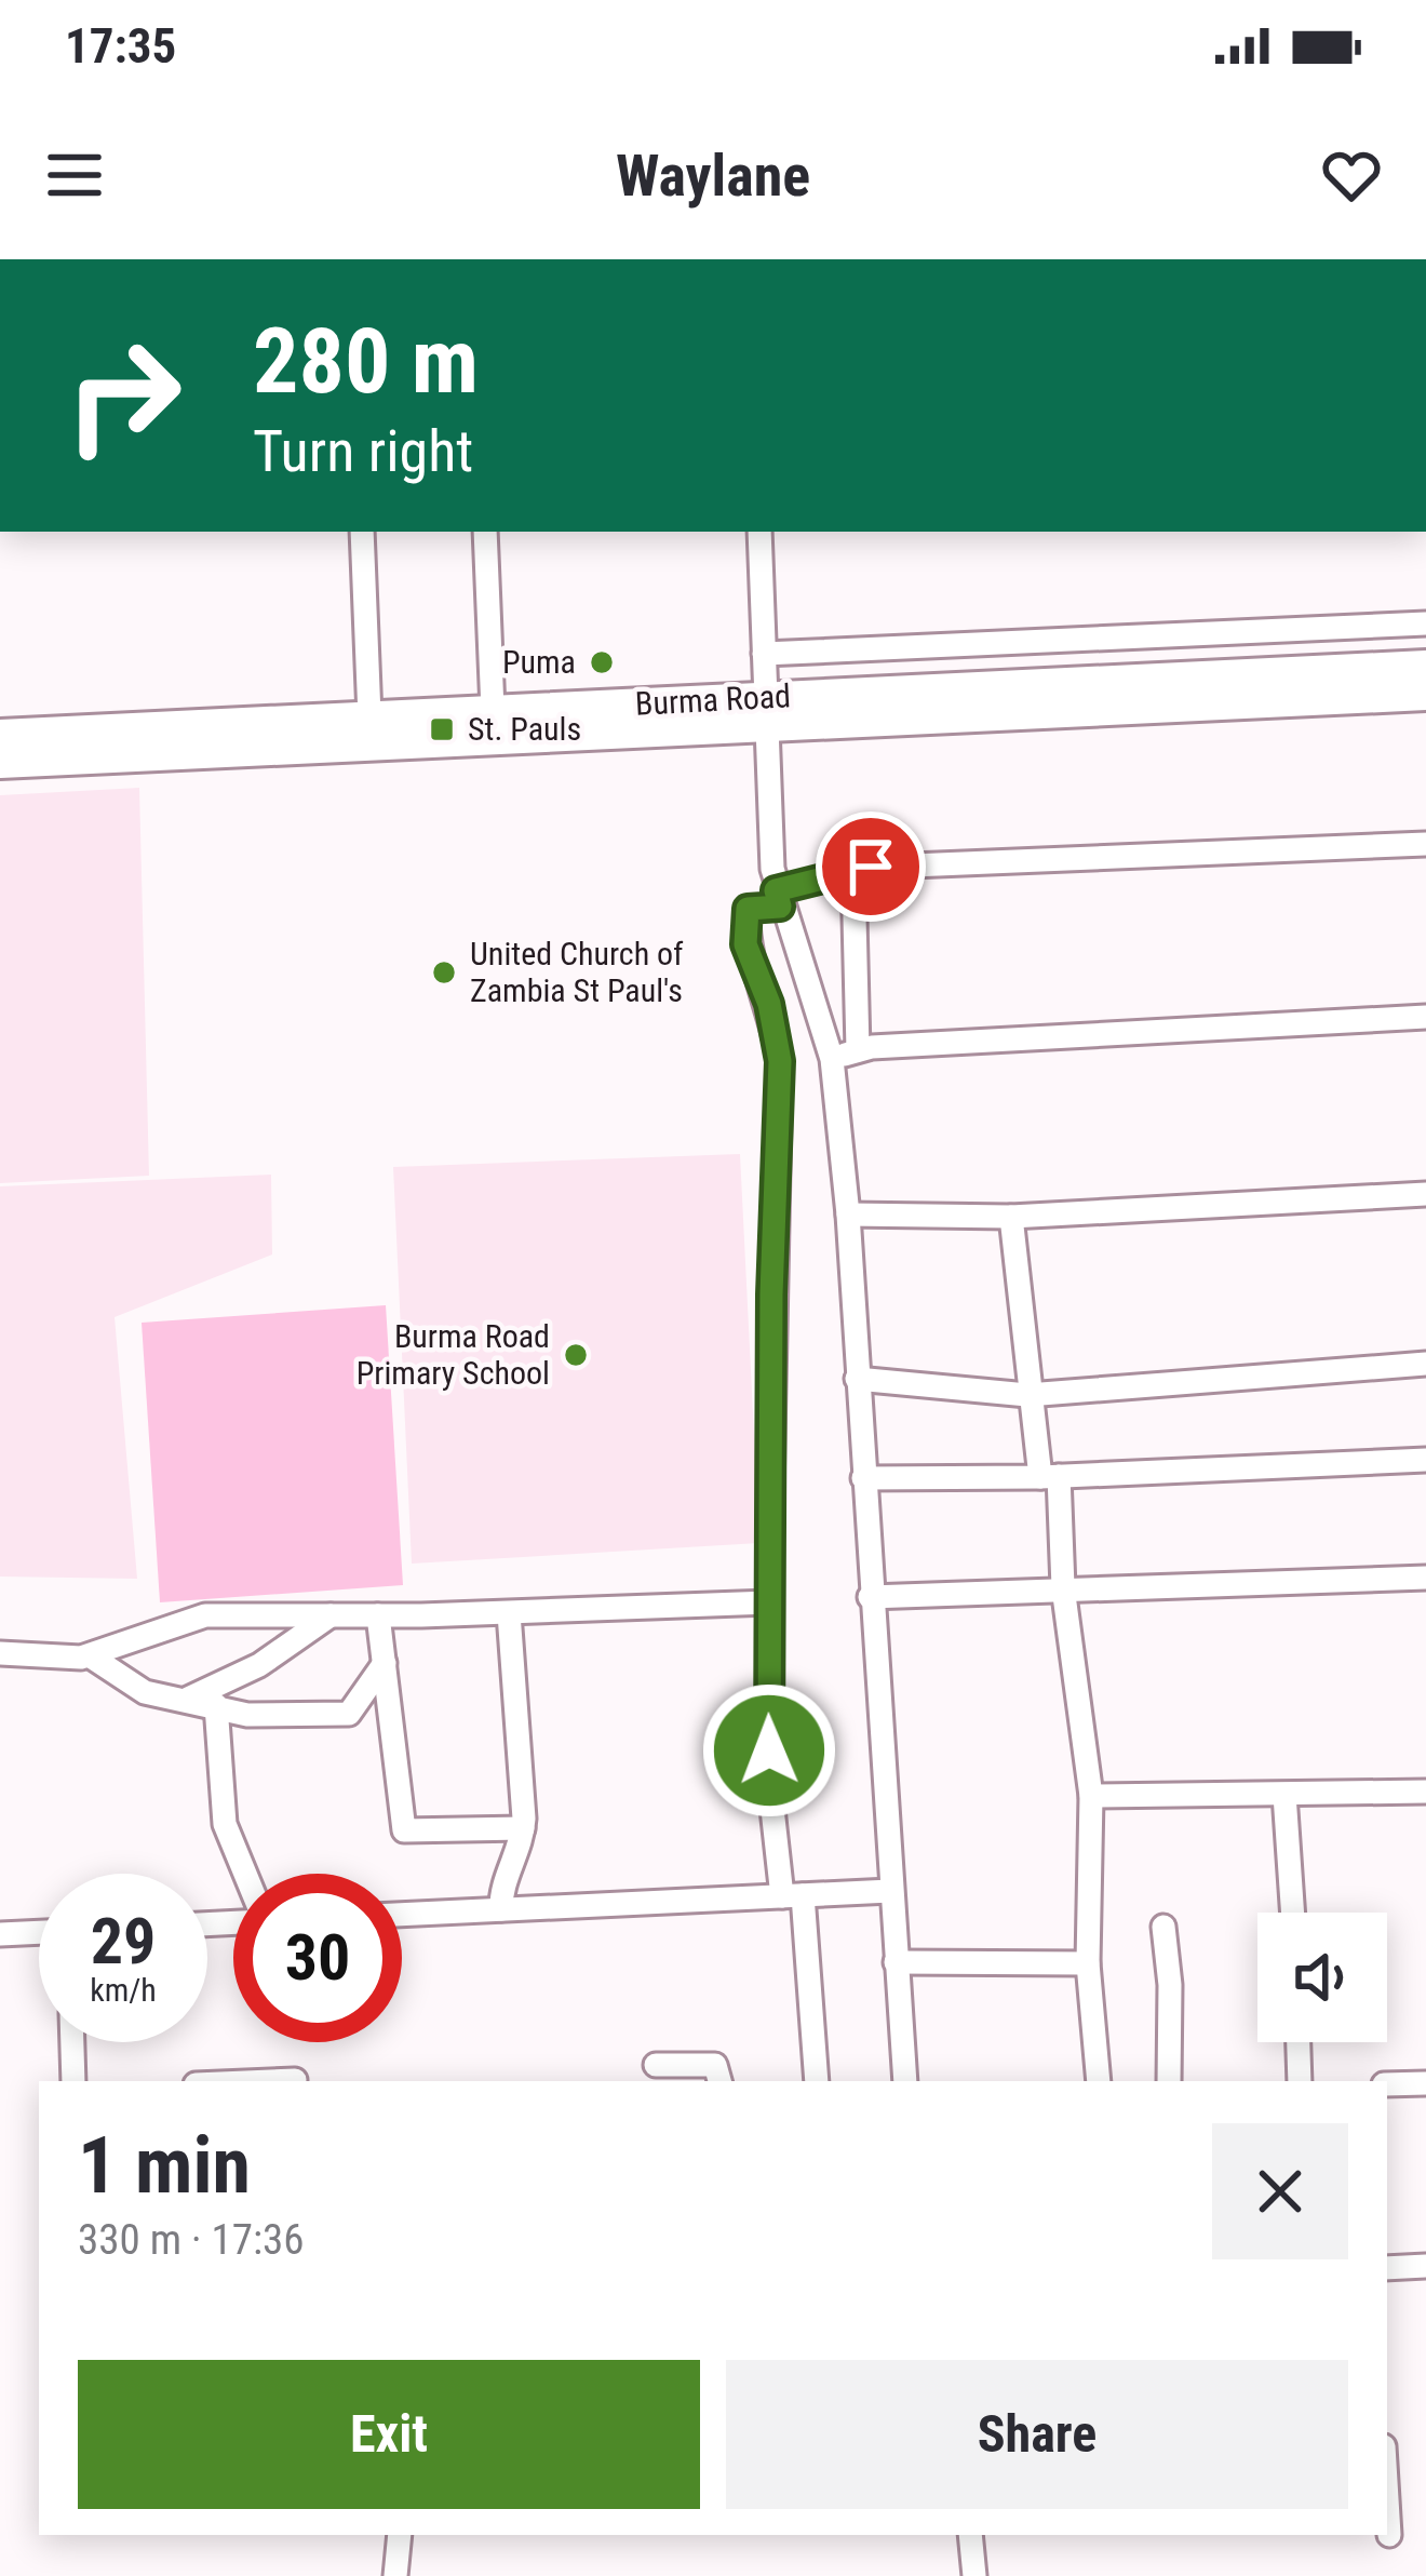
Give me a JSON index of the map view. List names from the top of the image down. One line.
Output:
{"streets":{"main road":["Burma Road"]},"places":{"other":["Puma","United Church of Zambia St Paul's","Burma Road Primary School"],"transit":["St. Pauls"]},"page":{"status":"17:35","header":"Waylane","turn":["280 m","Turn right"],"speed":"29 km/h","limit":"30","heading":["1 min","330 m · 17:36"],"buttons":["Exit","Share"]}}
